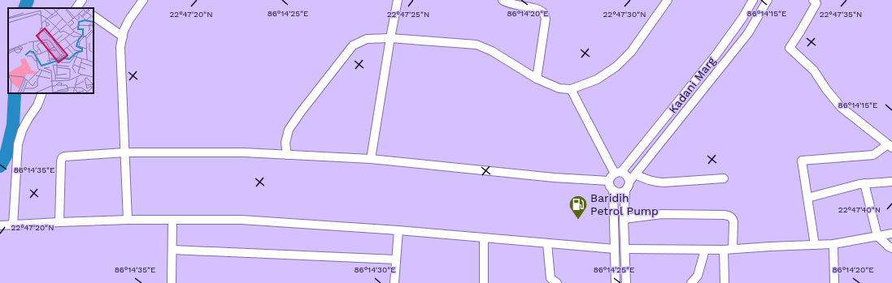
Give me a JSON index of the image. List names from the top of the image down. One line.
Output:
{"streets":{"street":["Kadani Marg"]},"places":{"fuel station":["Baridih Petrol Pump"]},"coordinates":["86°14'25\"E","86°14'20\"E","86°14'15\"E","22°47'20\"N","22°47'25\"N","22°47'30\"N","22°47'35\"N","86°14'35\"E","22°47'40\"N","86°14'30\"E"]}
